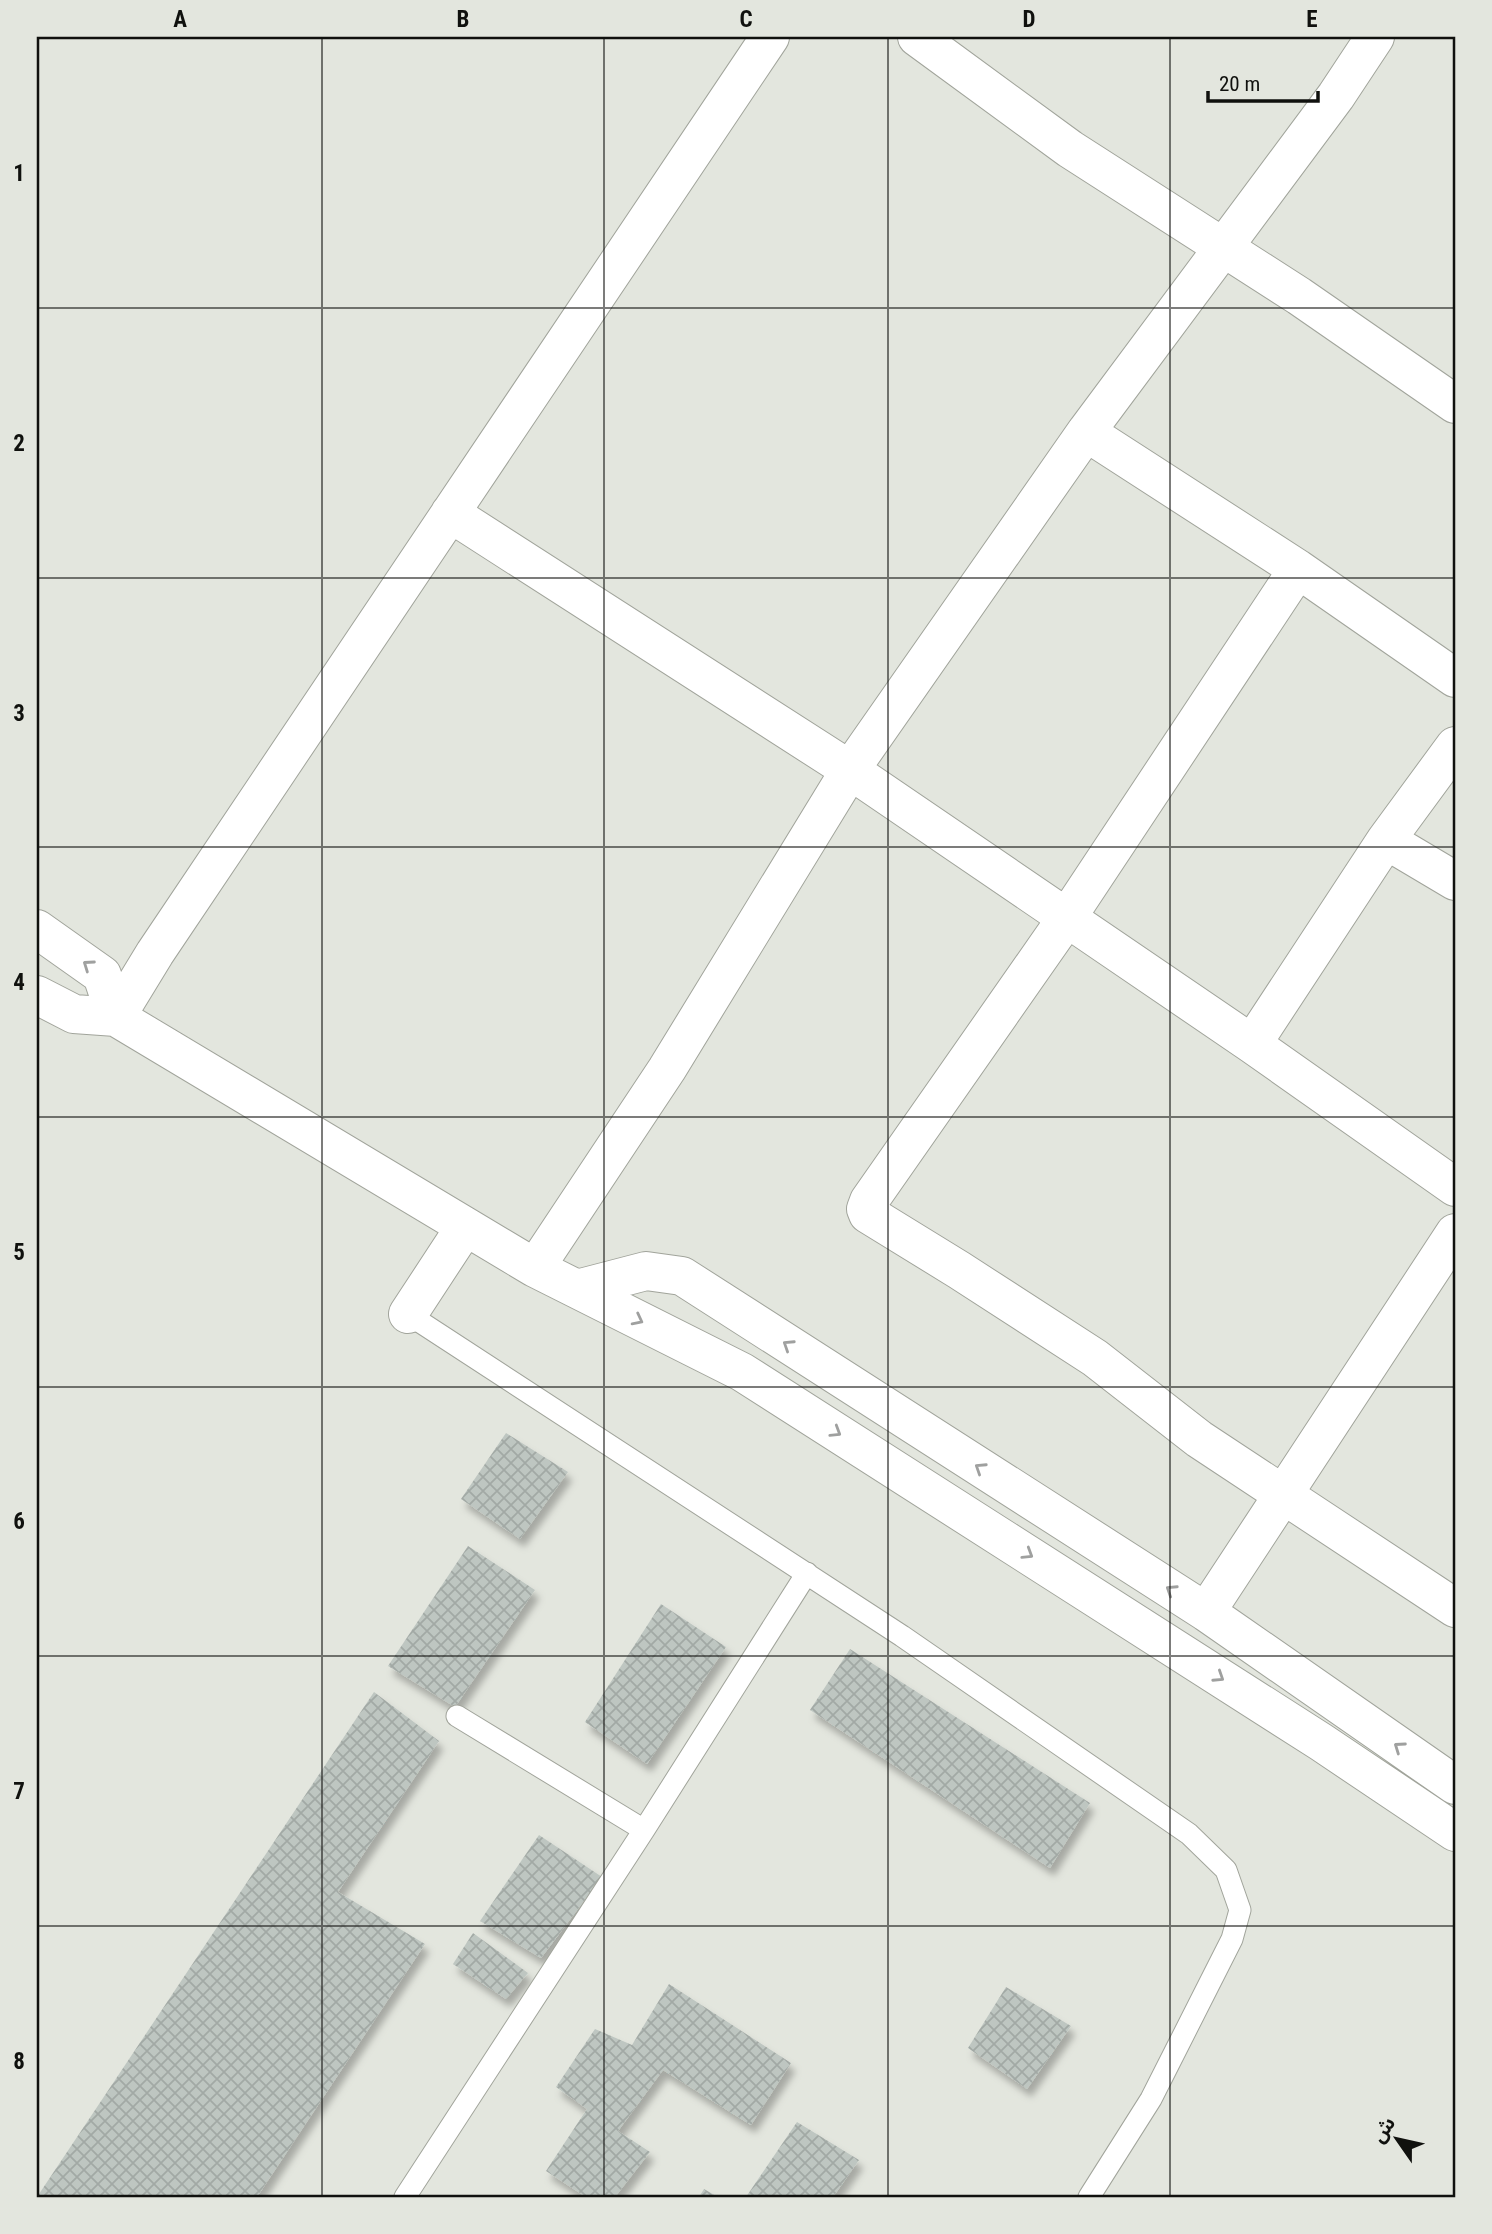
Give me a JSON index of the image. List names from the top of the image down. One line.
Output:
{"scale_bar":"20 m","north":"top left","grid":{"columns":["A","B","C","D","E"],"rows":["1","2","3","4","5","6","7","8"]}}
